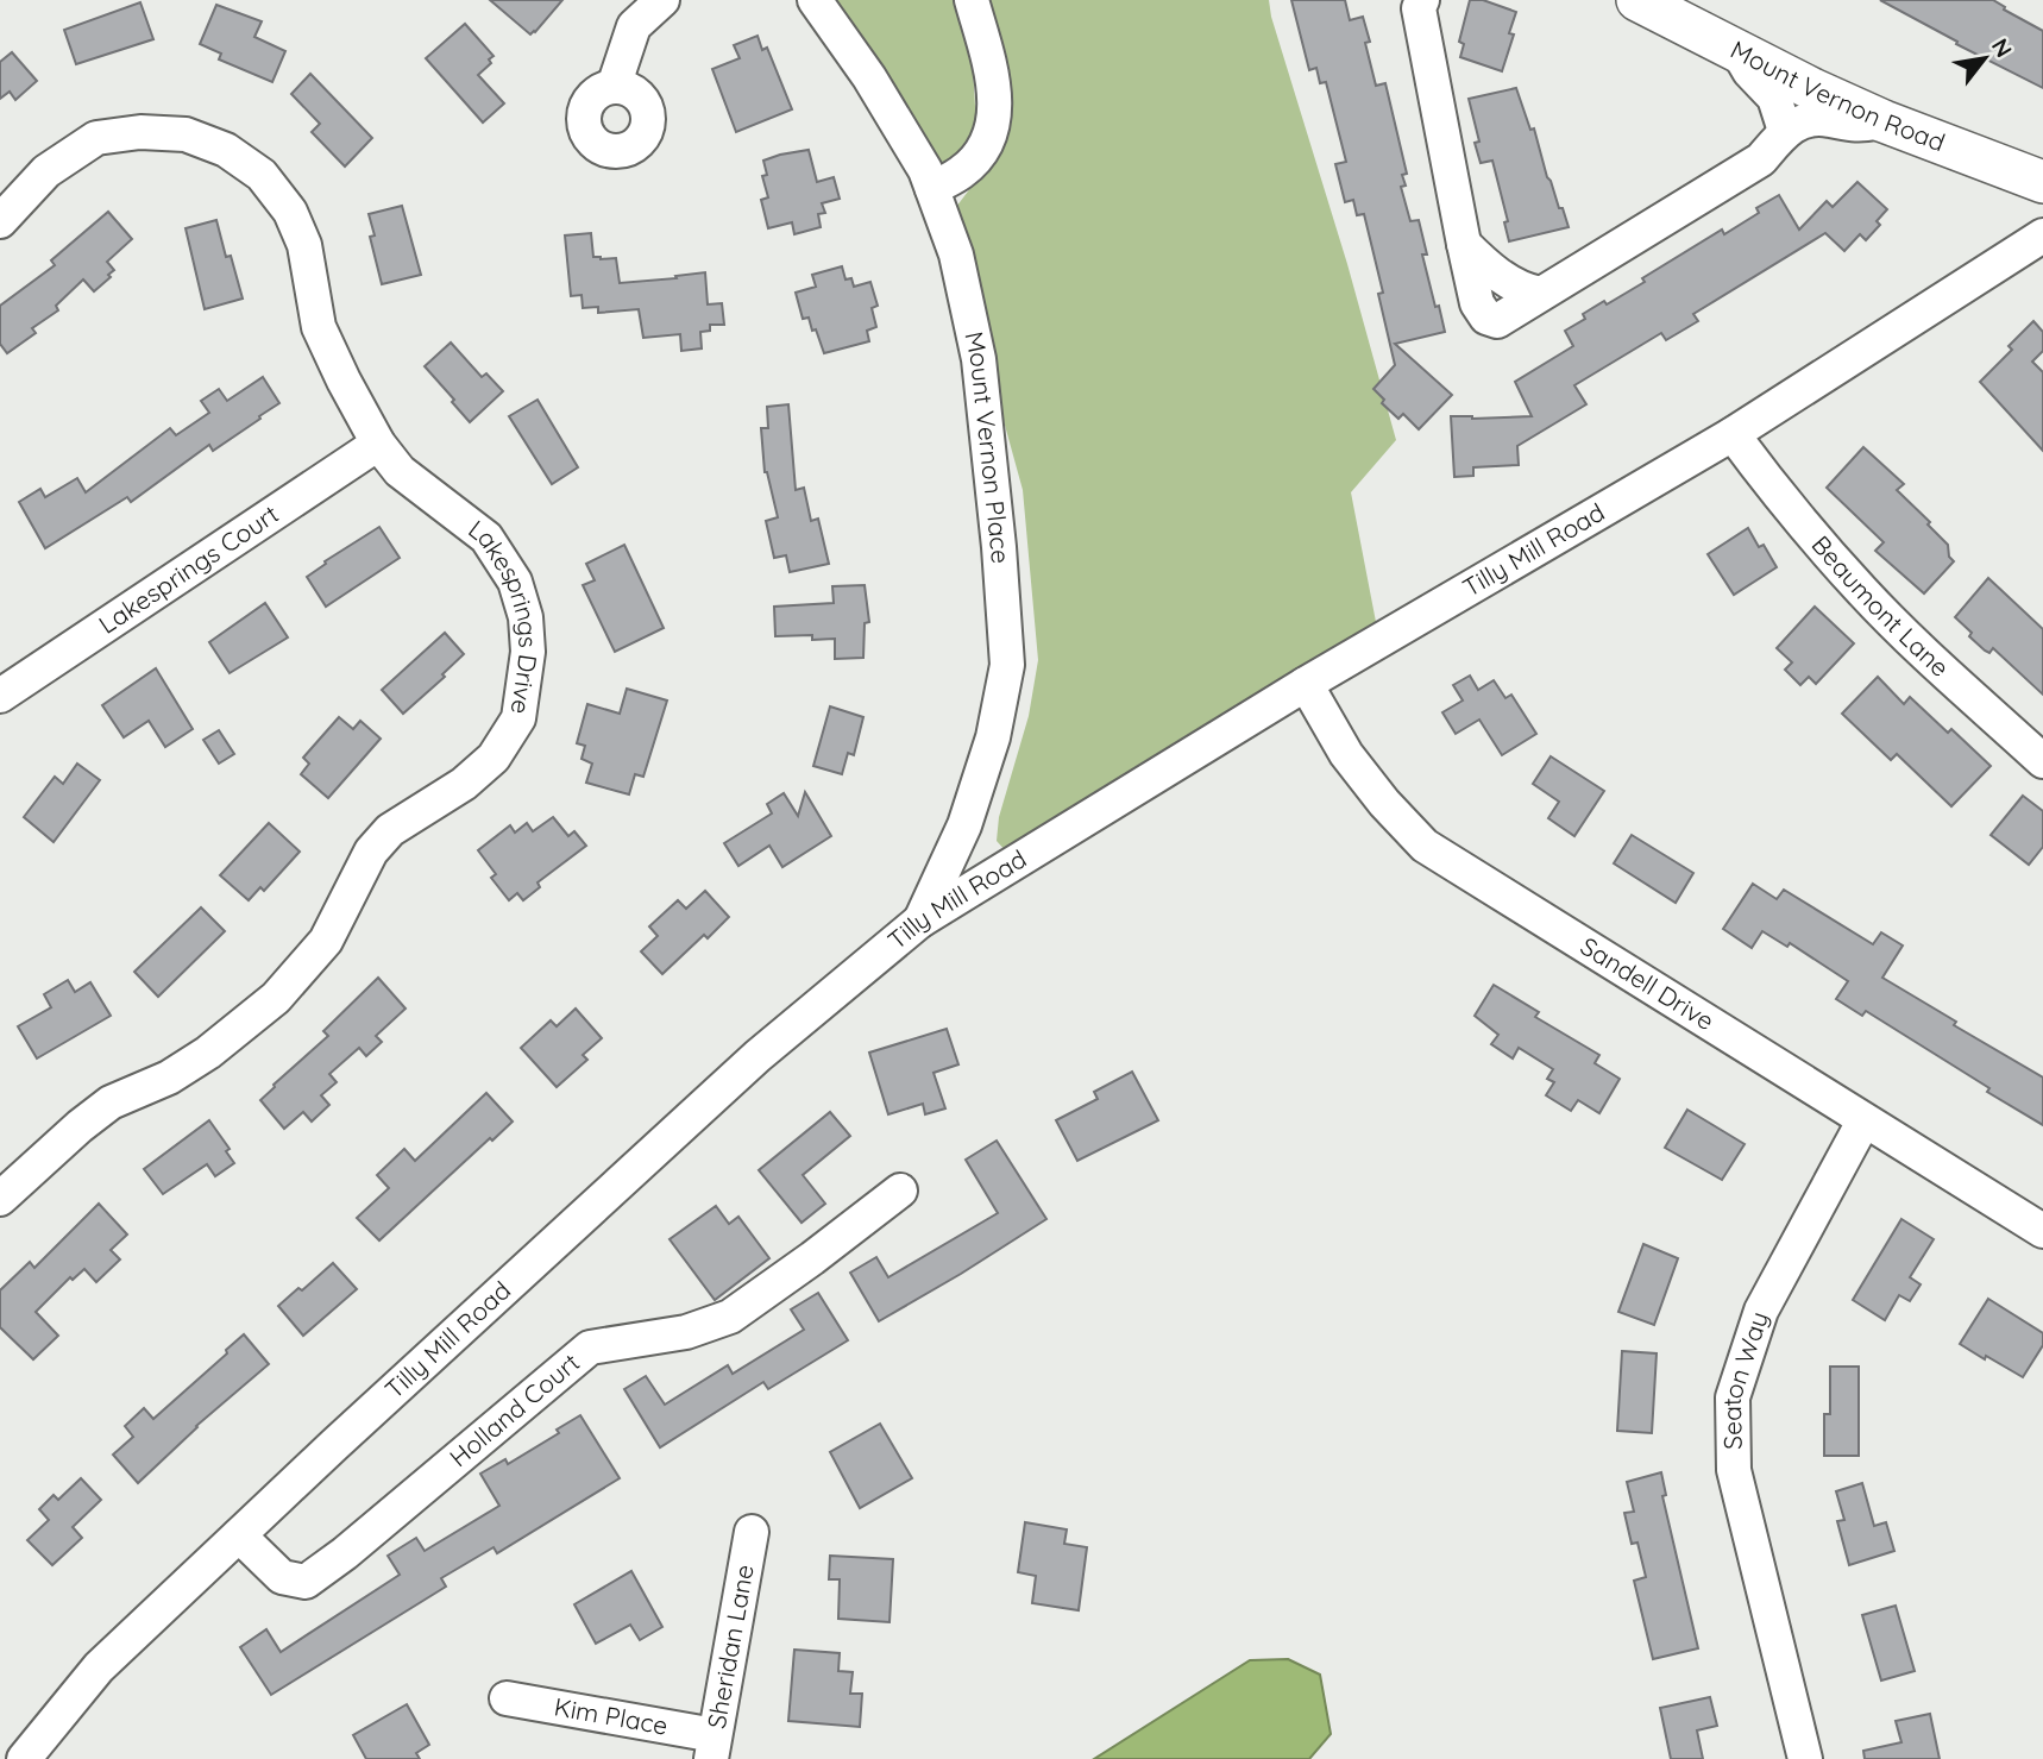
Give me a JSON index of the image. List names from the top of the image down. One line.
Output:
{"streets":{"main road":["Mount Vernon Road"],"street":["Mount Vernon Place","Tilly Mill Road","Lakesprings Court","Beaumont Lane","Lakesprings Drive","Sandell Drive","Seaton Way","Holland Court","Sheridan Lane","Kim Place"]},"crossings":[["Mount Vernon Place","Tilly Mill Road"],["Tilly Mill Road","Beaumont Lane"],["Tilly Mill Road","Sandell Drive"],["Tilly Mill Road","Holland Court"],["Lakesprings Court","Lakesprings Drive"],["Sandell Drive","Seaton Way"],["Sheridan Lane","Kim Place"]],"north":"top right"}
